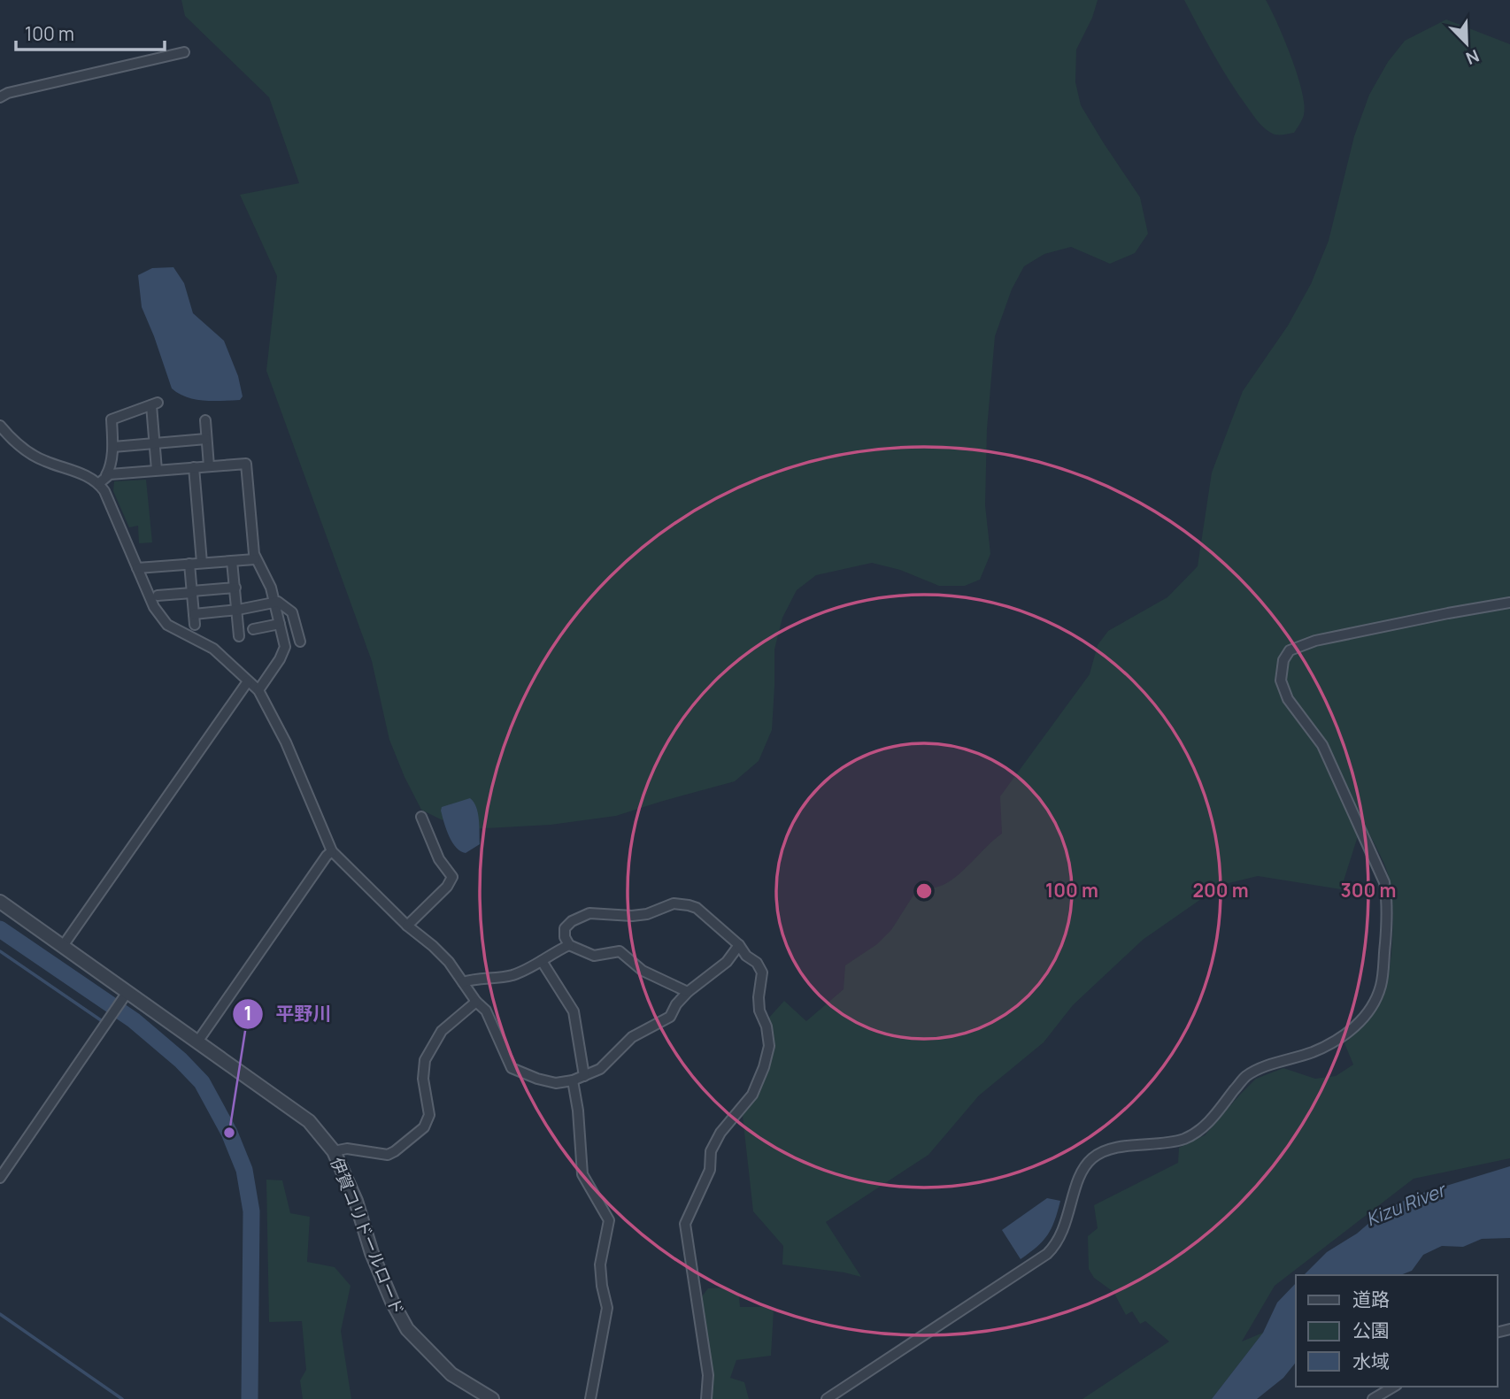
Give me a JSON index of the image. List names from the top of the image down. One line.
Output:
{"streets":{"street":["伊賀コリドールロード"]},"water":["Kizu River"],"places":["平野川"],"legend":["道路","公園","水域"],"scale_bar":"100 m","north":"bottom right","rings":["100 m","200 m","300 m"]}
